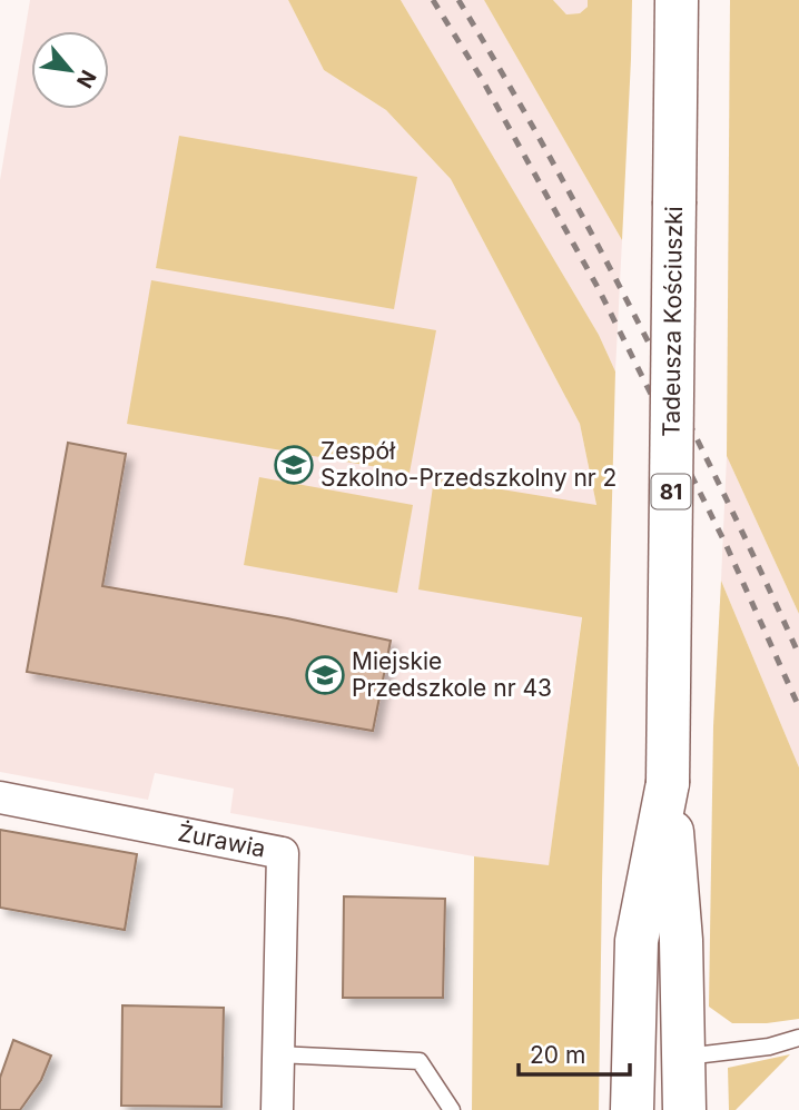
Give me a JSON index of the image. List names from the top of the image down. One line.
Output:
{"streets":{"main road":["Tadeusza Kościuszki","81"],"street":["Żurawia"]},"places":{"school or university":["Zespół Szkolno-Przedszkolny nr 2","Miejskie Przedszkole nr 43"]},"scale_bar":"20 m","north":"bottom right"}
